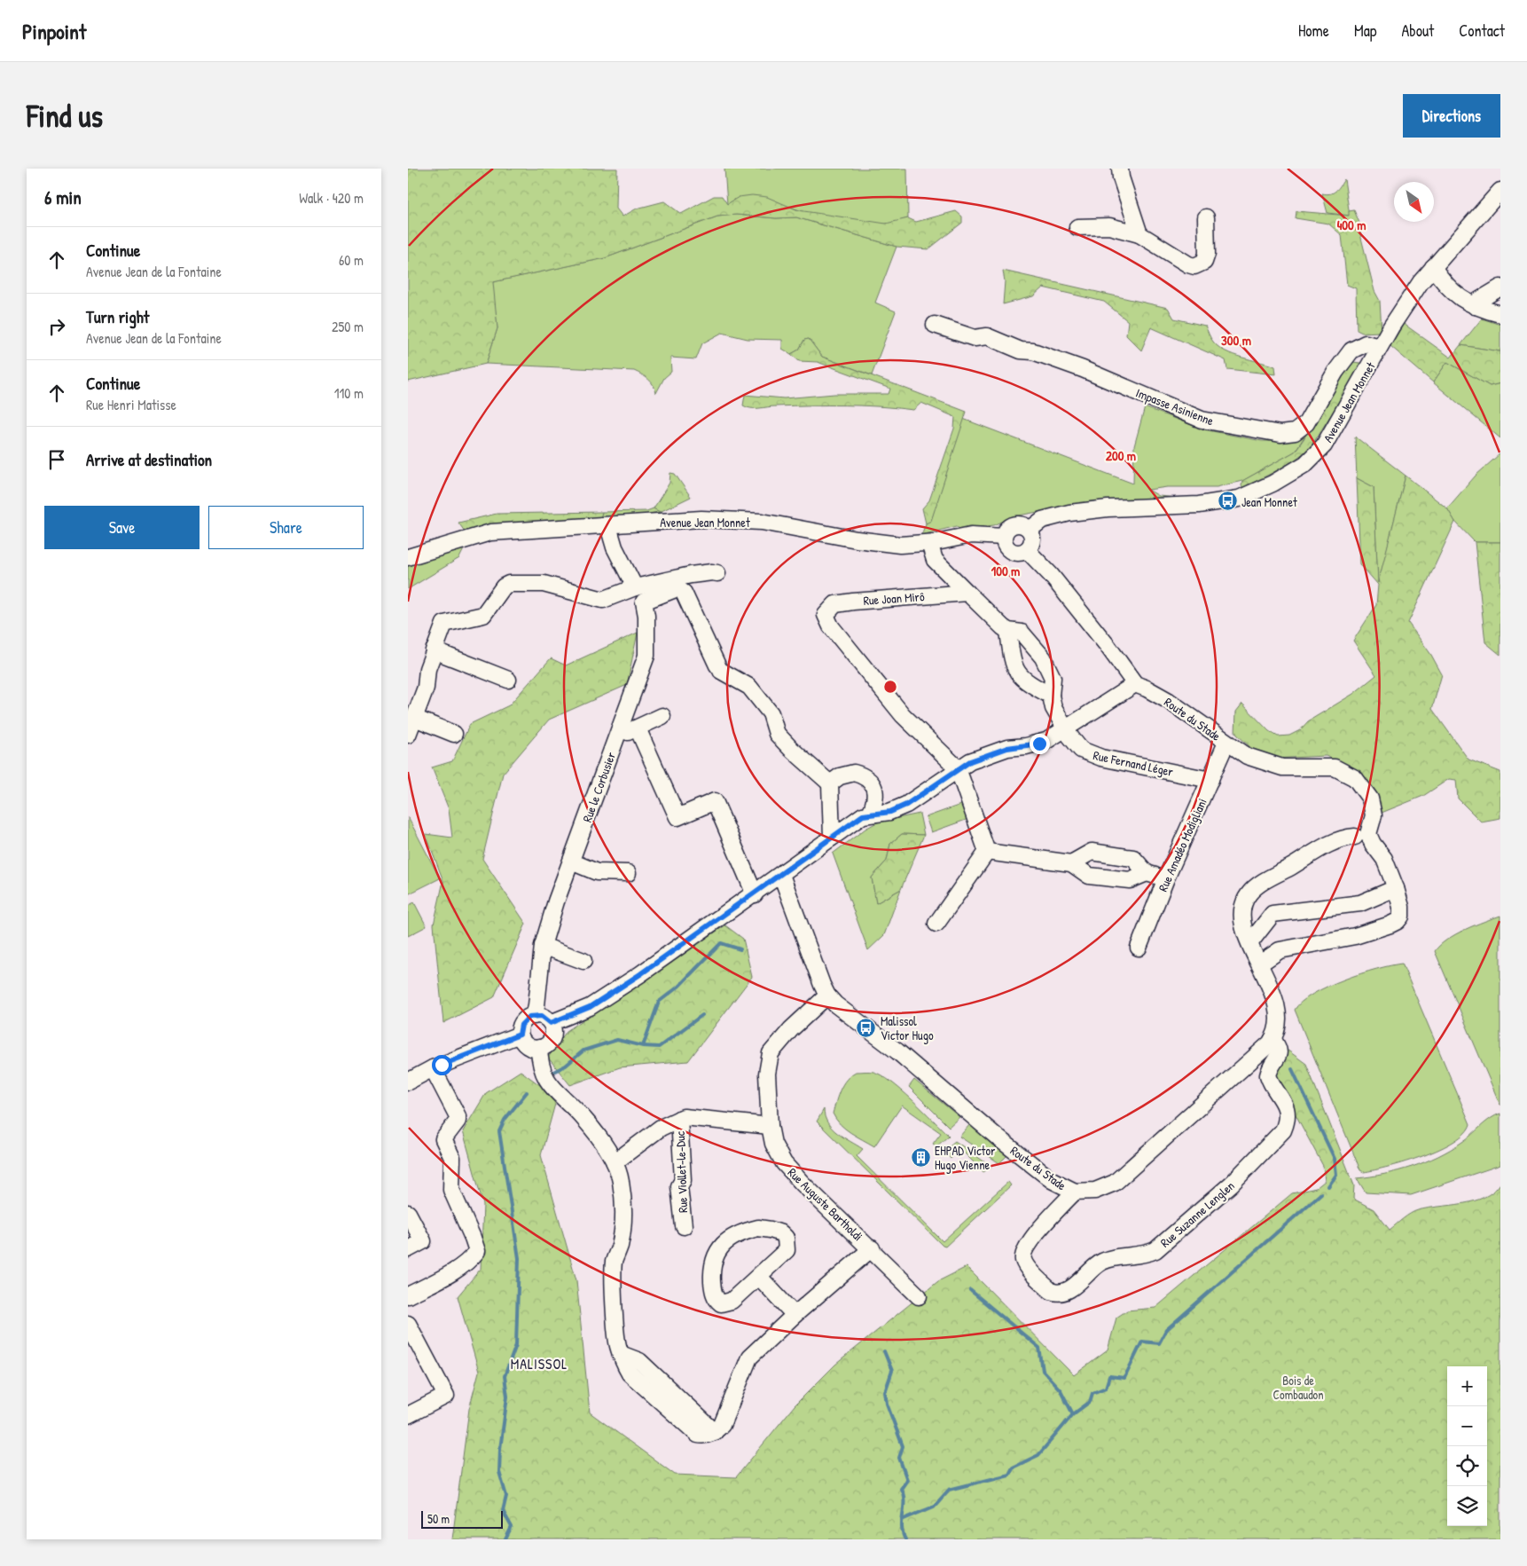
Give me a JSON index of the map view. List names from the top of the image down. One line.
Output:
{"streets":{"street":["Avenue Jean Monnet","Impasse Asinienne","Rue Joan Mirô","Route du Stade","Rue Fernand Léger","Rue le Corbusier","Rue Amadéo Modigliani","Rue Viollet-le-Duc","Rue Auguste Bartholdi","Rue Suzanne Lenglen"]},"crossings":[["Avenue Jean Monnet","Impasse Asinienne"],["Route du Stade","Rue Amadéo Modigliani"],["Route du Stade","Rue Auguste Bartholdi"],["Route du Stade","Rue Suzanne Lenglen"],["Rue Fernand Léger","Rue Amadéo Modigliani"],["Rue Viollet-le-Duc","Rue Auguste Bartholdi"]],"districts":["MALISSOL"],"parks":["Bois de Combaudon"],"places":{"bus stop":["Jean Monnet","Malissol Victor Hugo"],"building":["EHPAD Victor Hugo Vienne"]},"scale_bar":"50 m","north":"bottom right","page":{"header":"Pinpoint","nav":["Home","Map","About","Contact"],"buttons":["Directions",["Save","Share"]],"title":"Find us","heading":["6 min","Walk · 420 m"],"list":[["Continue","Avenue Jean de la Fontaine","60 m"],["Turn right","Avenue Jean de la Fontaine","250 m"],["Continue","Rue Henri Matisse","110 m"],"Arrive at destination"],"map_buttons":["+","−"],"scale":"50 m"},"rings":["400 m","300 m","200 m","100 m"]}
